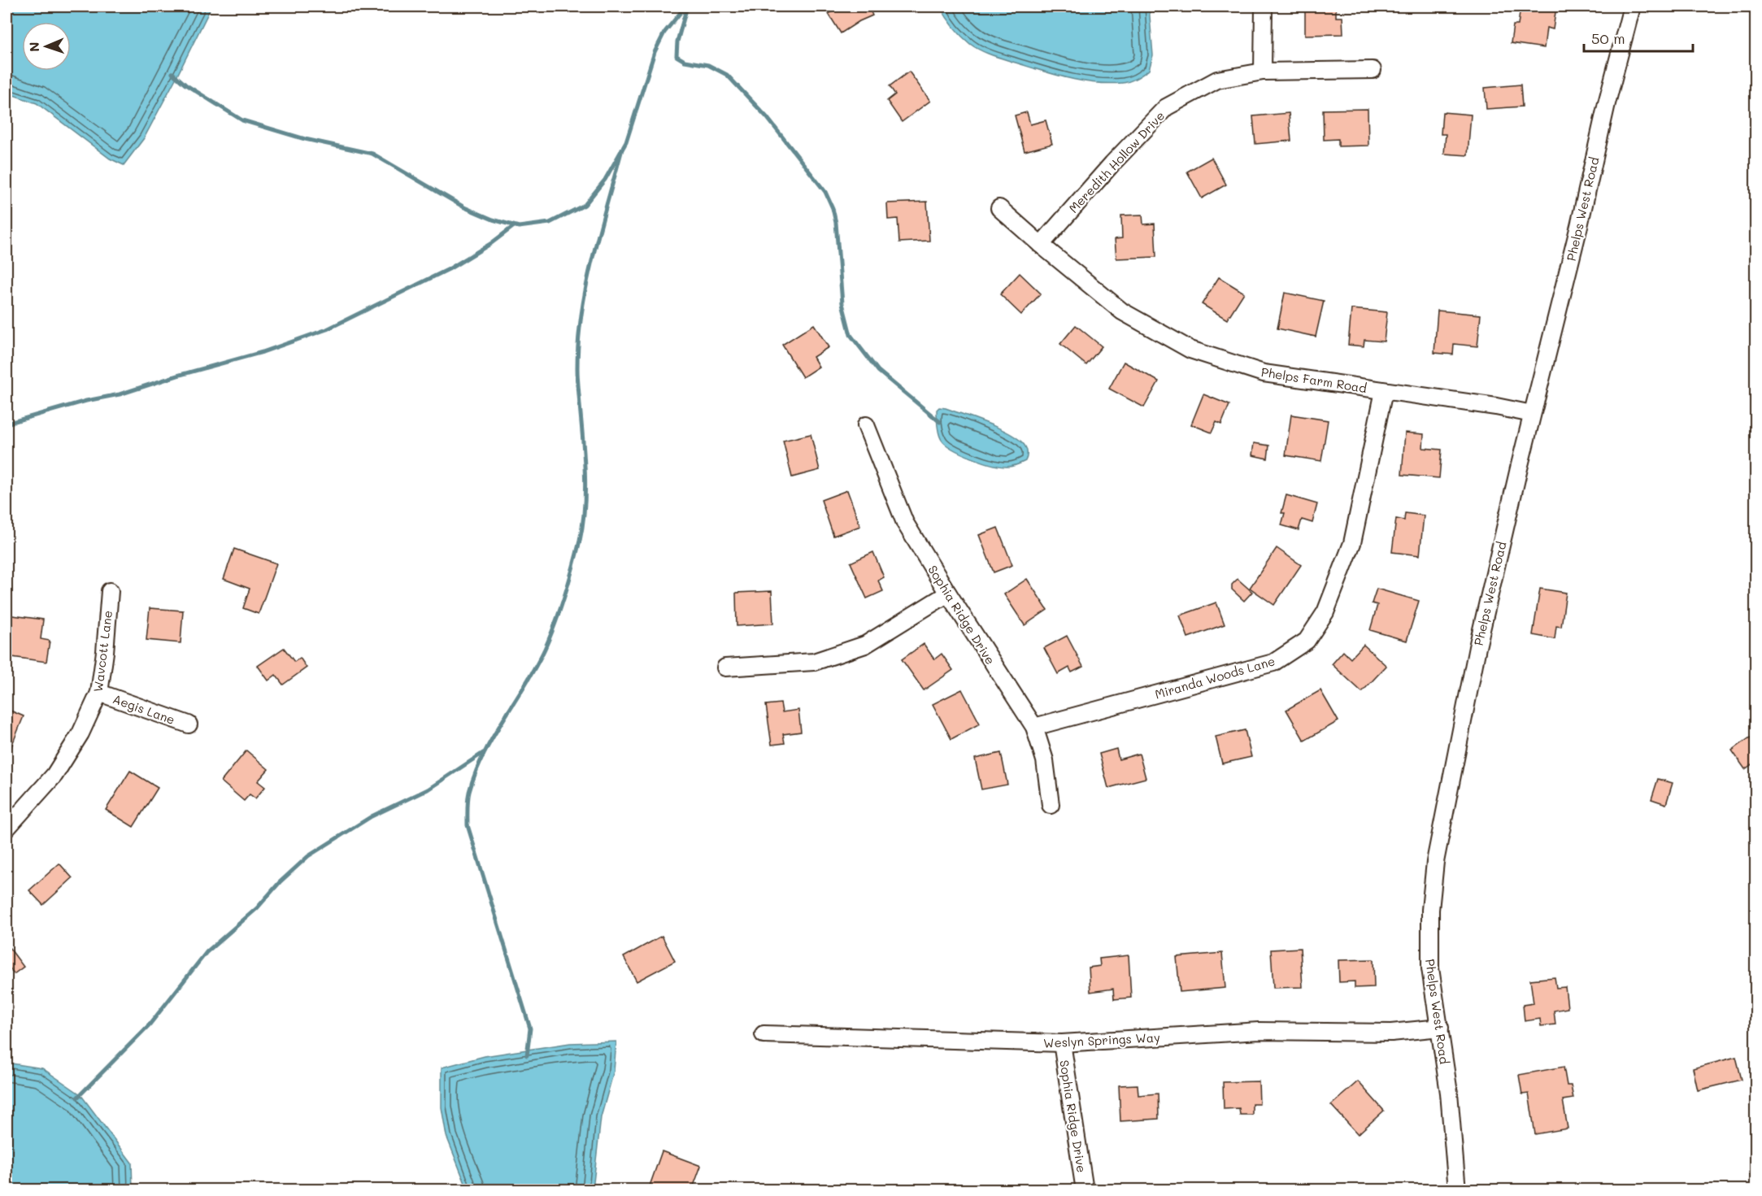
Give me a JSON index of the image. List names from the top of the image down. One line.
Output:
{"streets":{"street":["Meredith Hollow Drive","Phelps West Road","Phelps Farm Road","Sophia Ridge Drive","Wavcott Lane","Miranda Woods Lane","Aegis Lane","Weslyn Springs Way"]},"crossings":[["Meredith Hollow Drive","Phelps Farm Road"],["Phelps West Road","Phelps Farm Road"],["Phelps West Road","Weslyn Springs Way"],["Phelps Farm Road","Miranda Woods Lane"],["Sophia Ridge Drive","Miranda Woods Lane"],["Sophia Ridge Drive","Weslyn Springs Way"],["Wavcott Lane","Aegis Lane"]],"scale_bar":"50 m","north":"left"}
